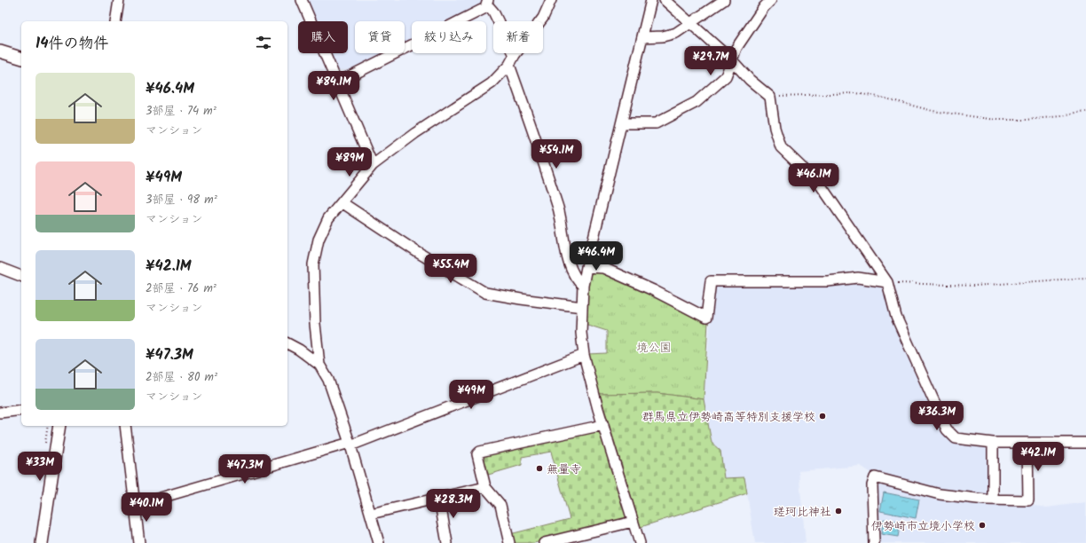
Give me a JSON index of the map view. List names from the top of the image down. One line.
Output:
{"parks":["境公園"],"places":["群馬県立伊勢崎高等特別支援学校","無量寺","瑳珂比神社","伊勢崎市立境小学校"],"page":{"chip":["購入","賃貸","絞り込み","新着"],"heading":"14件の物件","price":["¥29.7M","¥84.1M","¥54.1M","¥89M","¥46.1M","¥46.4M","¥55.4M","¥49M","¥36.3M","¥42.1M","¥33M","¥47.3M","¥28.3M","¥40.1M"],"list":[{"name":"¥46.4M","note":"3部屋 · 74 m² · マンション"},{"name":"¥49M","note":"3部屋 · 98 m² · マンション"},{"name":"¥42.1M","note":"2部屋 · 76 m² · マンション"},{"name":"¥47.3M","note":"2部屋 · 80 m² · マンション"}]}}
